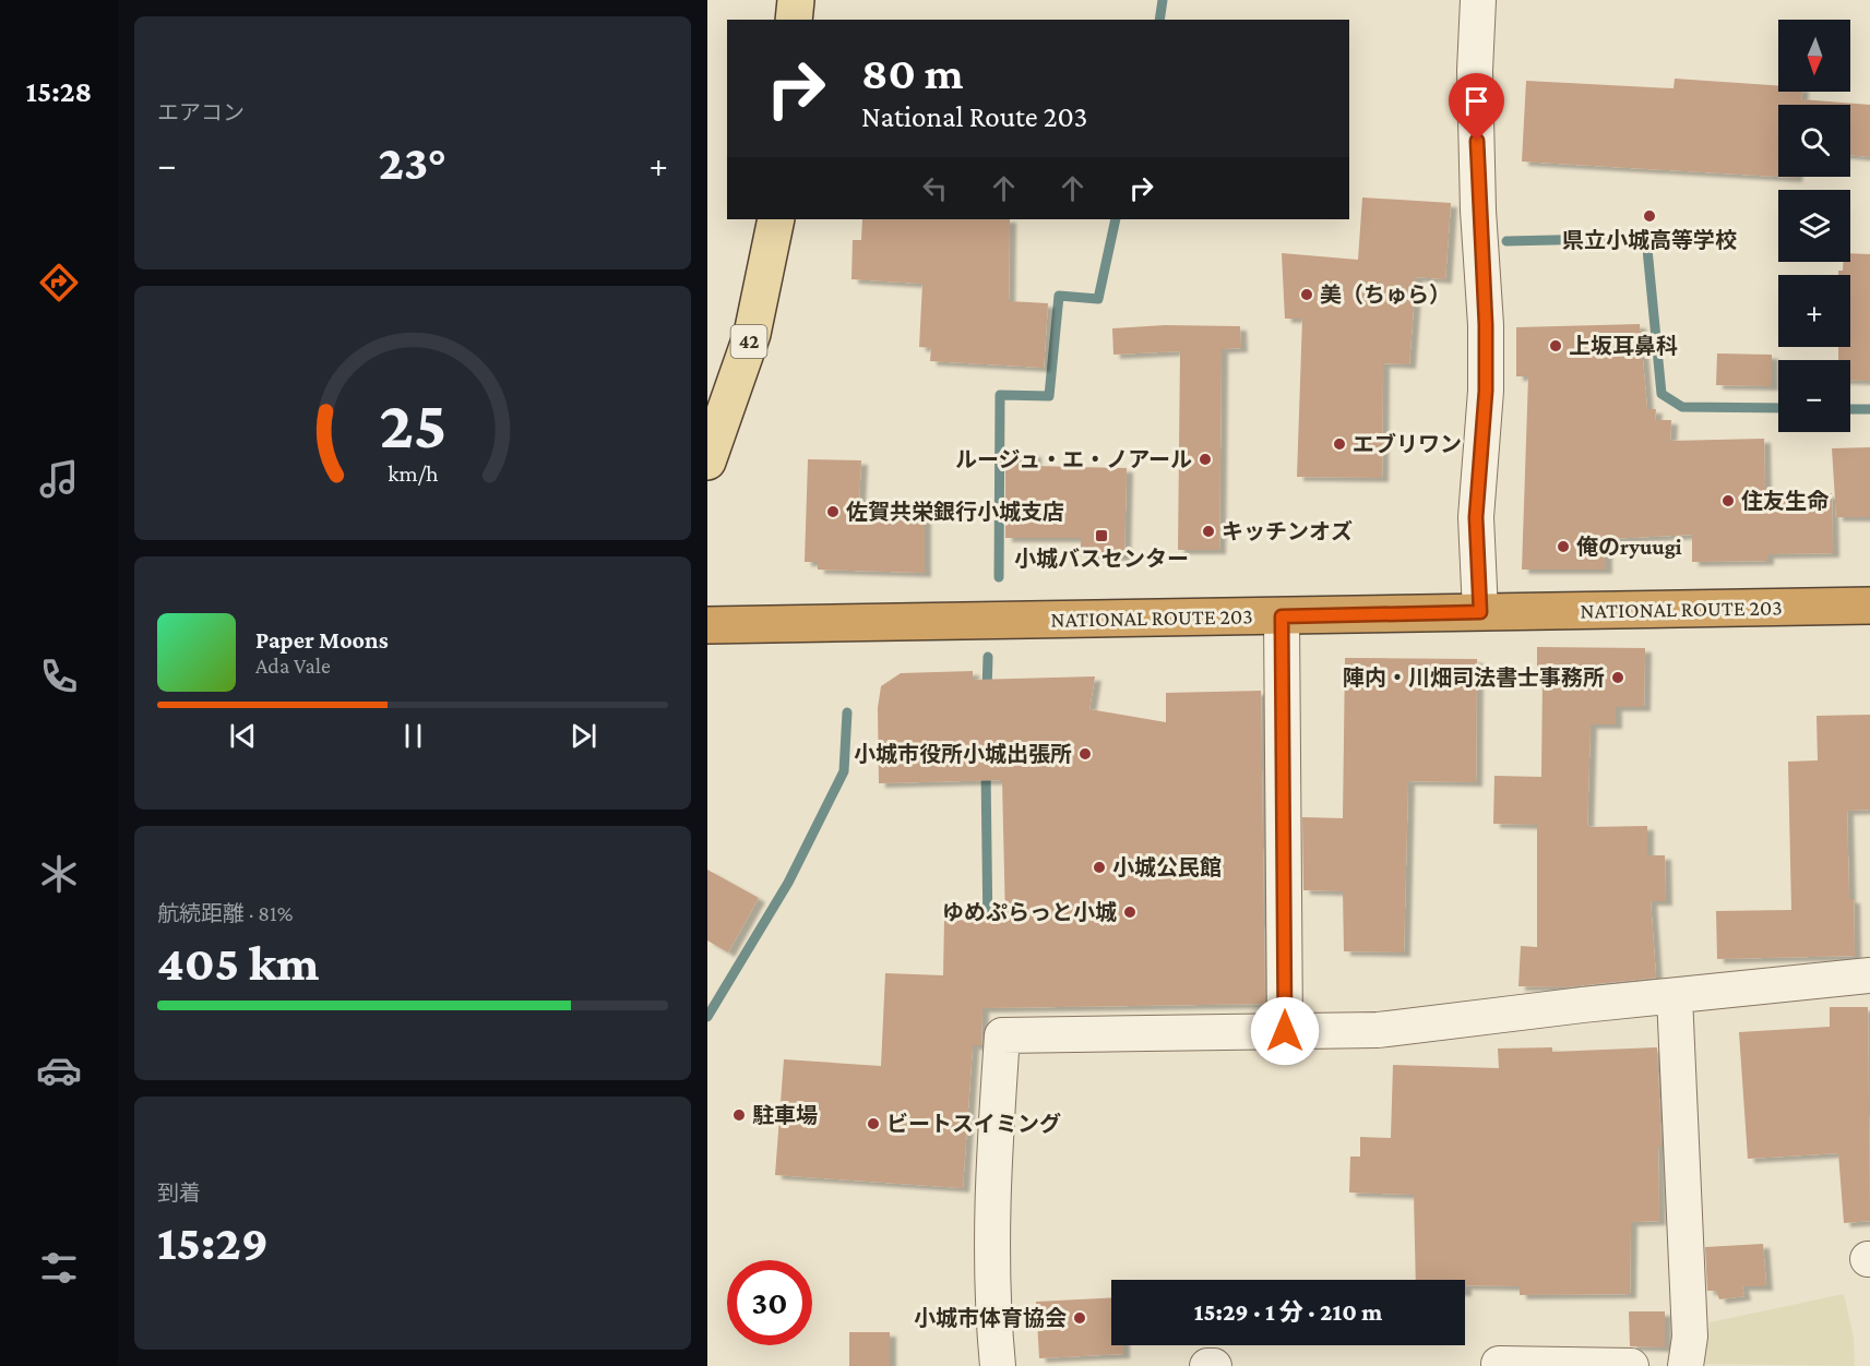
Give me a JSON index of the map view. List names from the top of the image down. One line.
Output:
{"streets":{"highway":["NATIONAL ROUTE 203"],"main road":["42"]},"places":{"other":["県立小城高等学校","美（ちゅら）","上坂耳鼻科","エブリワン","ルージュ・エ・ノアール","住友生命","佐賀共栄銀行小城支店","キッチンオズ","俺のryuugi","陣内・川畑司法書士事務所","小城市役所小城出張所","小城公民館","ゆめぷらっと小城","駐車場","ビートスイミング","小城市体育協会"],"transit":["小城バスセンター"]},"north":"bottom","page":{"tabs":"15:28","tile":["エアコン",["航続距離 · 81%","405 km"],["到着","15:29"]],"map_buttons":["+","−"],"turn":["80 m","National Route 203"],"heat":["−","23°","+"],"song":["Paper Moons","Ada Vale"],"limit":"30","trip":"15:29 · 1 分 · 210 m","gauge":["25","km/h"]}}
